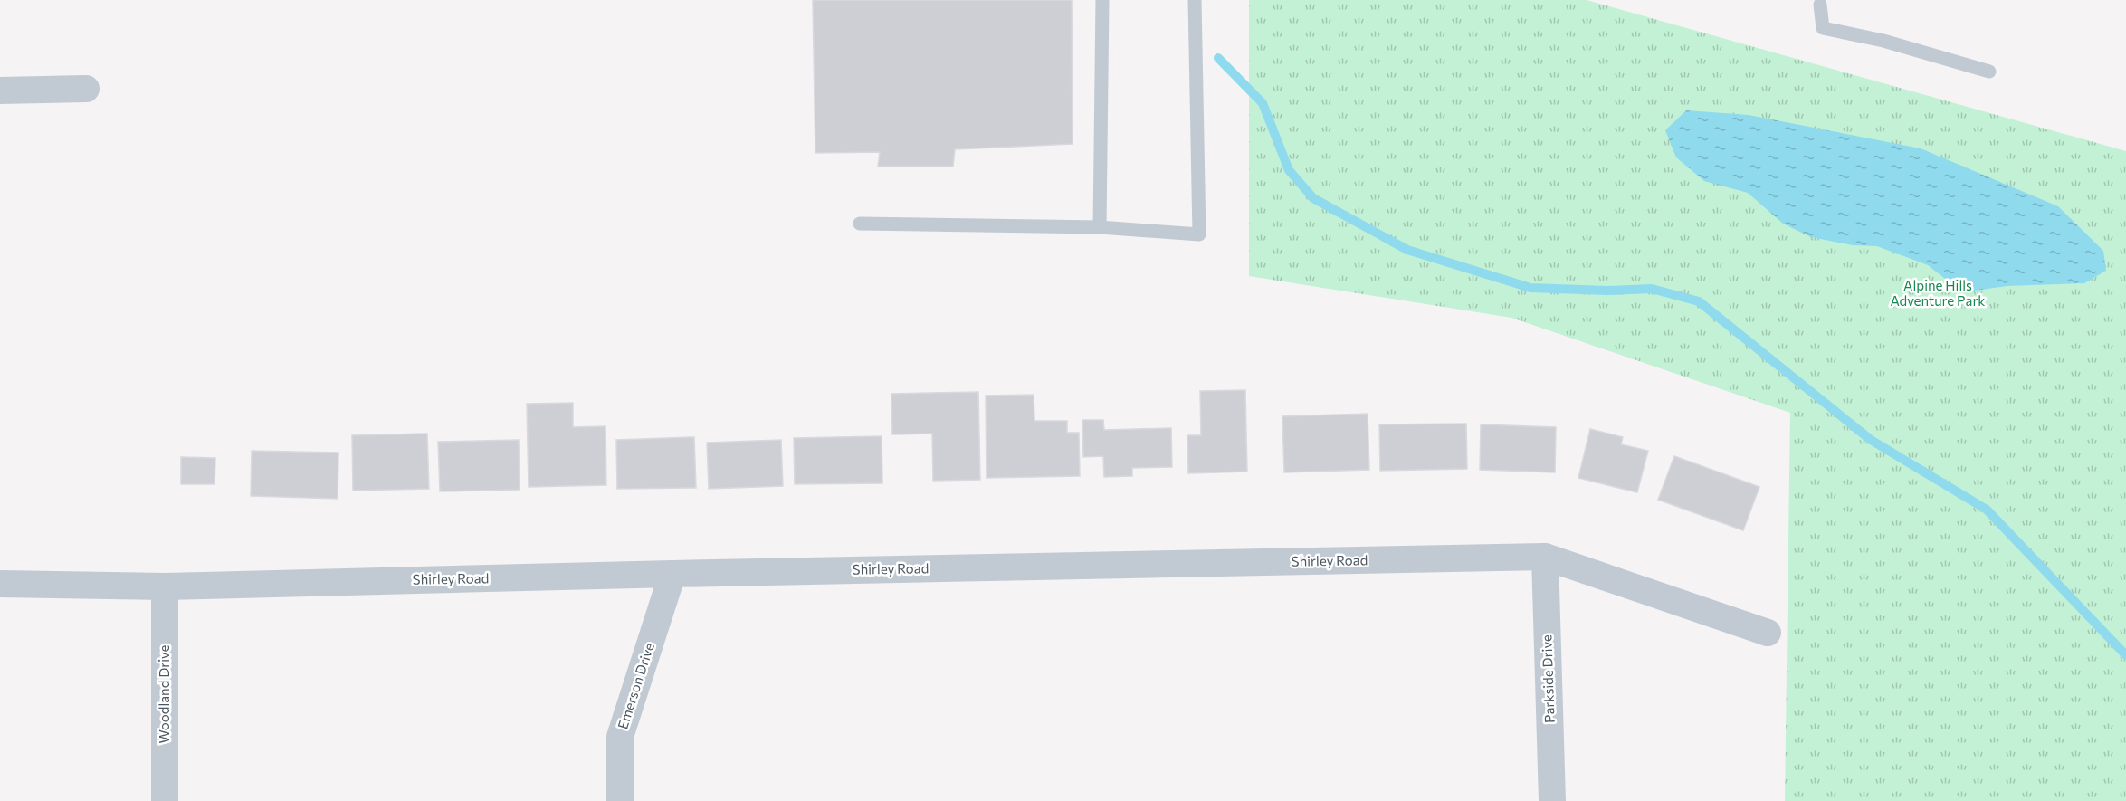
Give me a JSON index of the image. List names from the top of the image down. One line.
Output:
{"streets":{"street":["Shirley Road","Parkside Drive","Emerson Drive","Woodland Drive"]},"crossings":[["Shirley Road","Parkside Drive"],["Shirley Road","Emerson Drive"],["Shirley Road","Woodland Drive"]],"parks":["Alpine Hills Adventure Park"]}
